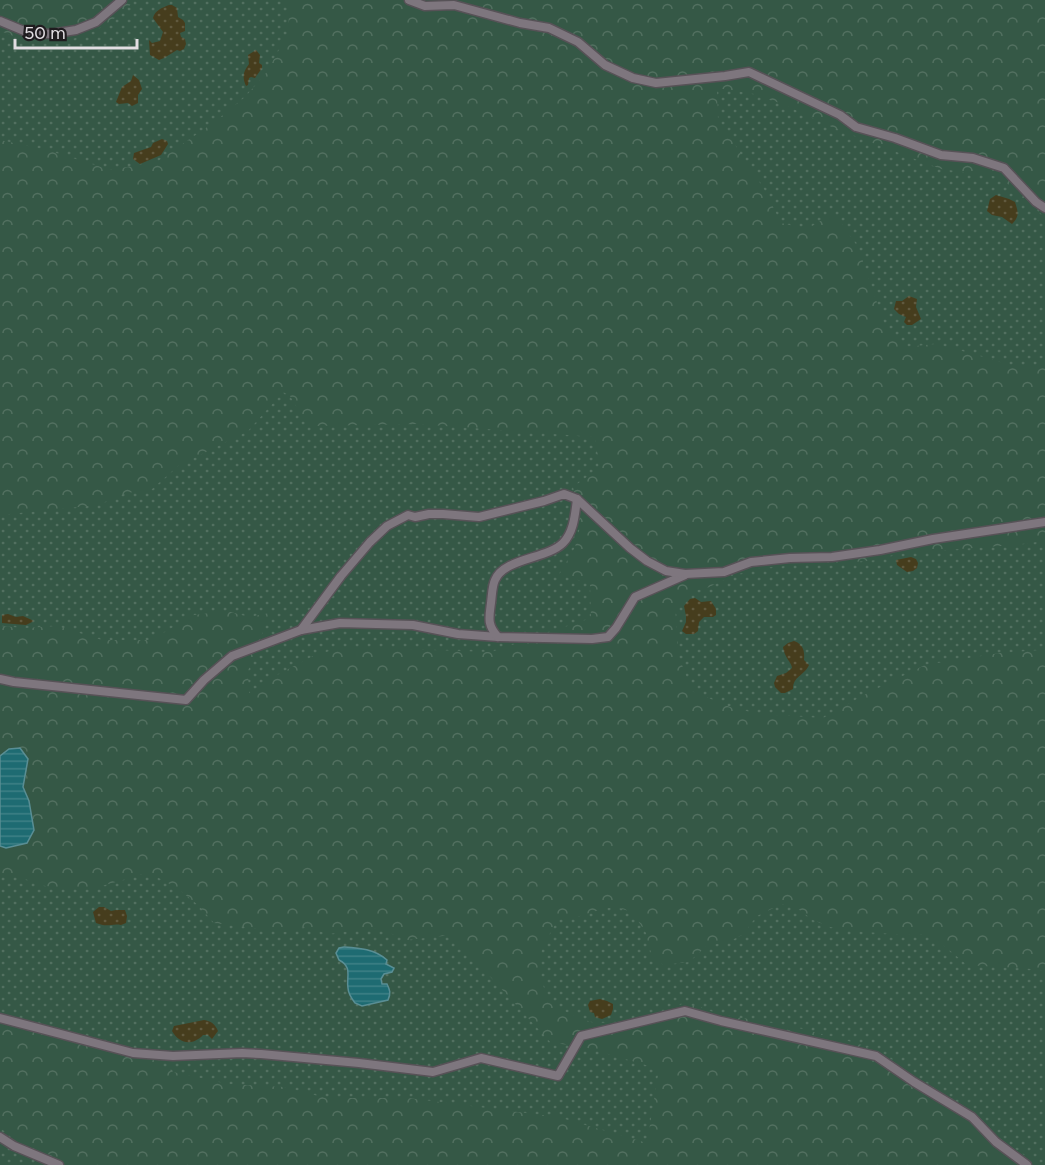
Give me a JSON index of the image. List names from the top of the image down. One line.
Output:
{"scale_bar":"50 m"}
